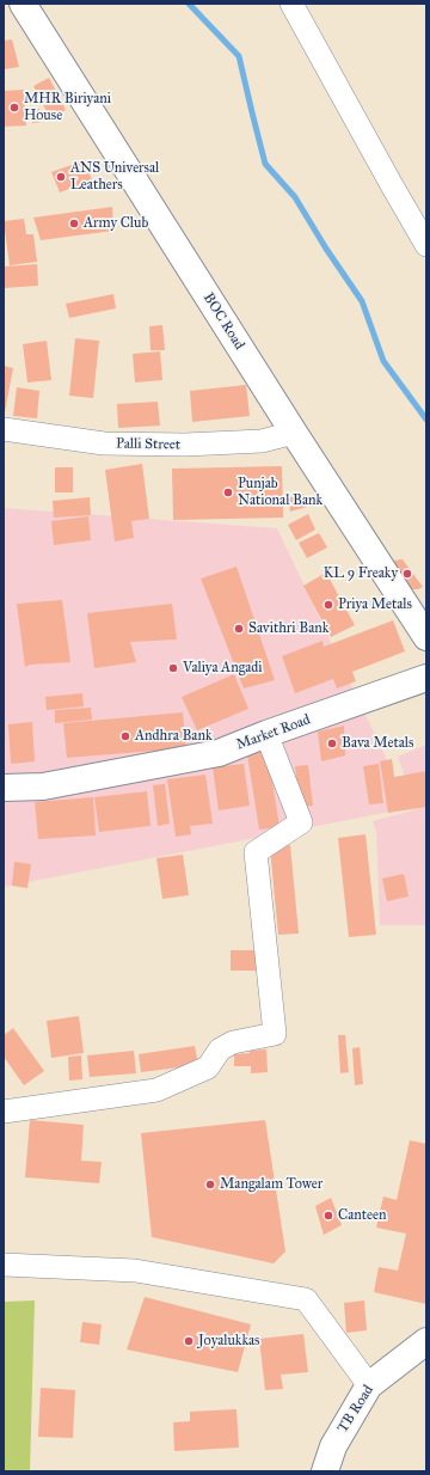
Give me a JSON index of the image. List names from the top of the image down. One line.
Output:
{"streets":{"main road":["BOC Road","Market Road","TB Road"],"street":["Palli Street"]},"crossings":[["BOC Road","Palli Street"]],"places":["MHR Biriyani House","ANS Universal Leathers","Army Club","Punjab National Bank","KL 9 Freaky","Priya Metals","Savithri Bank","Valiya Angadi","Andhra Bank","Bava Metals","Mangalam Tower","Canteen","Joyalukkas"]}
